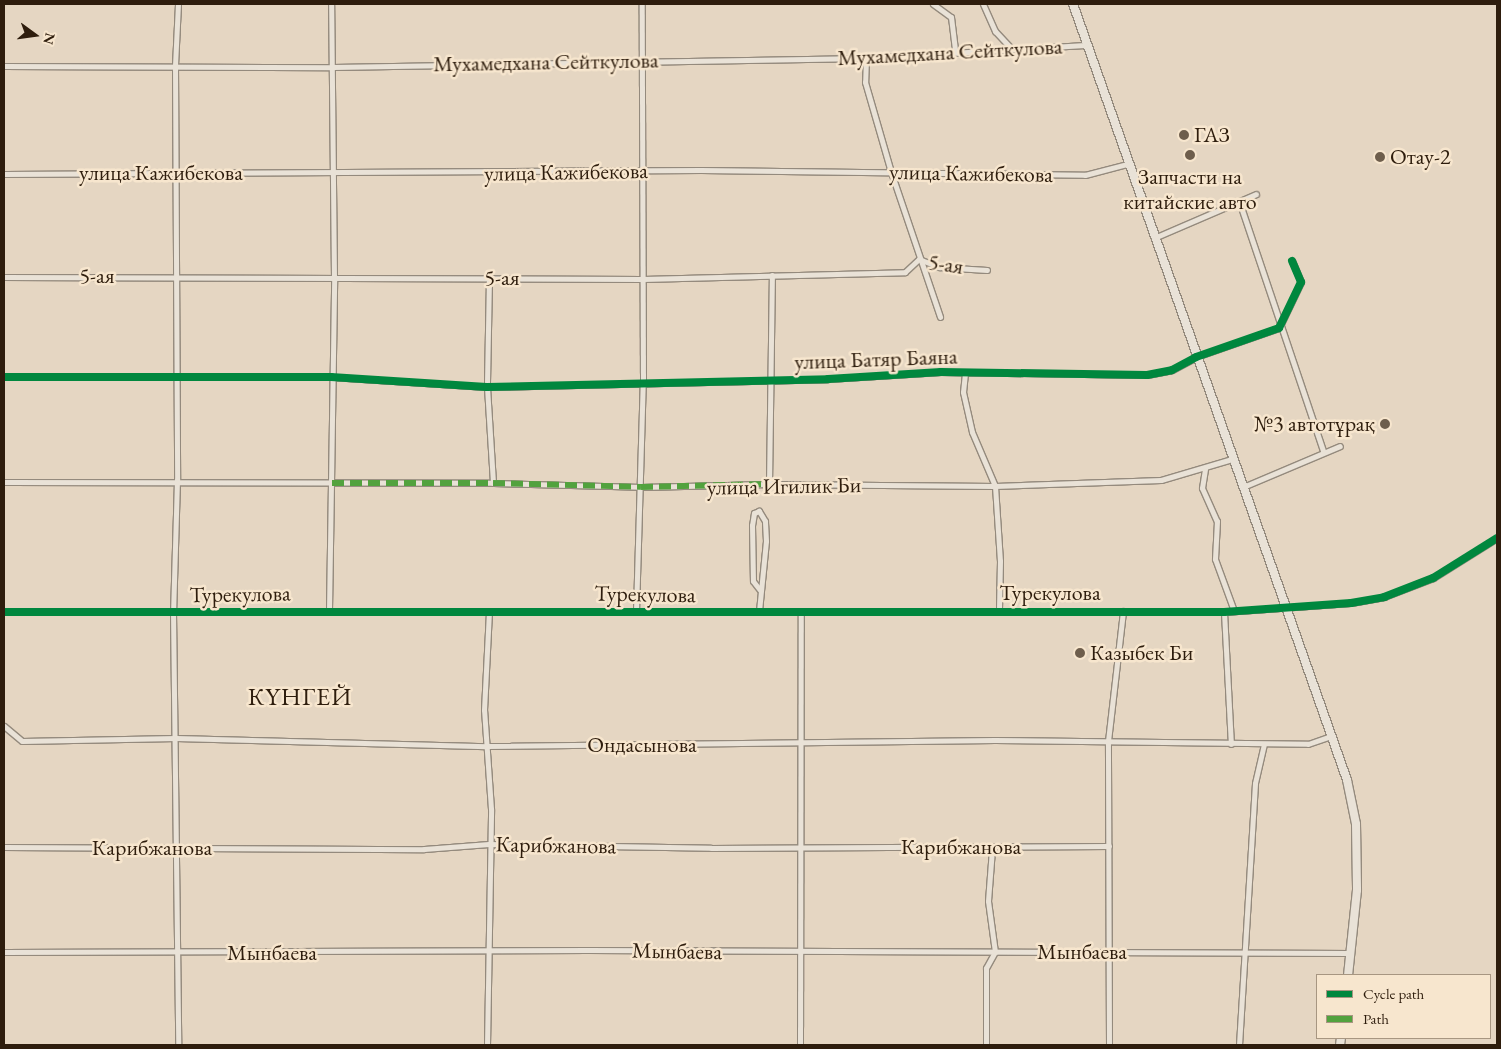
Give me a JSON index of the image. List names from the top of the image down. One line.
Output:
{"streets":{"street":["Мухамедхана Сейткулова","улица Кажибекова","5-ая","улица Батяр Баяна","улица Игилик Би","Турекулова","Ондасынова","Карибжанова","Мынбаева"]},"districts":["КҮНГЕЙ"],"places":["ГАЗ","Запчасти на китайские авто","Отау-2","№3 автотұрақ","Казыбек Би"],"legend":["Cycle path","Path"],"north":"right"}
